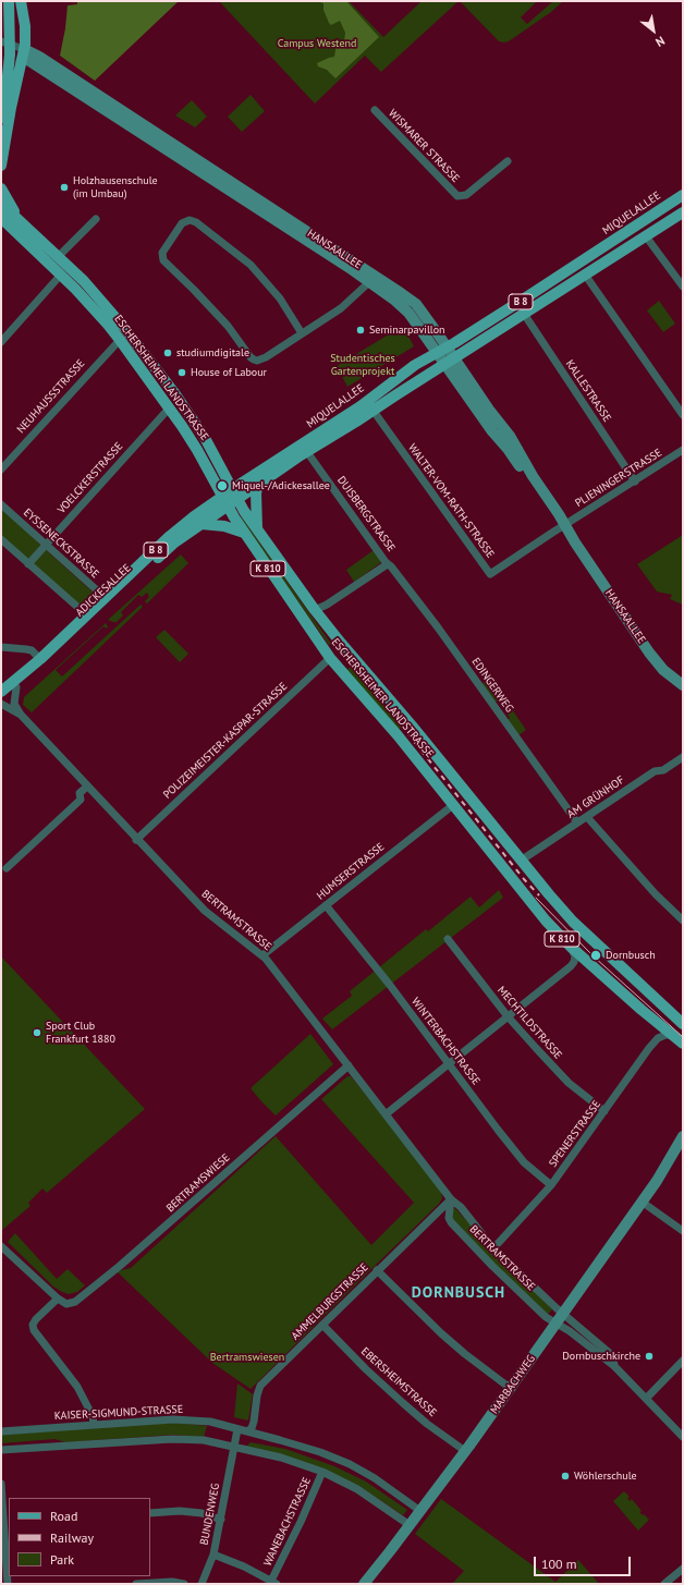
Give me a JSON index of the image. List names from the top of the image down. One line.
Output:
{"streets":{"main road":["MIQUELALLEE","HANSAALLEE","B 8","ESCHERSHEIMER LANDSTRASSE","K 810","ADICKESALLEE","MARBACHWEG"],"street":["WISMARER STRASSE","KALLESTRASSE","NEUHAUSSSTRASSE","VOELCKERSTRASSE","PLIENINGERSTRASSE","WALTER-VOM-RATH-STRASSE","DUISBERGSTRASSE","EYSSENECKSTRASSE","EDINGERWEG","POLIZEIMEISTER-KASPAR-STRASSE","AM GRÜNHOF","HUMSERSTRASSE","BERTRAMSTRASSE","MECHTILDSTRASSE","WINTERBACHSTRASSE","SPENERSTRASSE","BERTRAMSWIESE","AMMELBURGSTRASSE","EBERSHEIMSTRASSE","KAISER-SIGMUND-STRASSE","BUNDENWEG","WANEBACHSTRASSE"]},"crossings":[["MIQUELALLEE","HANSAALLEE"],["MIQUELALLEE","ESCHERSHEIMER LANDSTRASSE"],["MIQUELALLEE","KALLESTRASSE"],["MIQUELALLEE","WALTER-VOM-RATH-STRASSE"],["MIQUELALLEE","DUISBERGSTRASSE"],["MIQUELALLEE","ADICKESALLEE"],["HANSAALLEE","PLIENINGERSTRASSE"],["HANSAALLEE","WALTER-VOM-RATH-STRASSE"],["ESCHERSHEIMER LANDSTRASSE","NEUHAUSSSTRASSE"],["ESCHERSHEIMER LANDSTRASSE","VOELCKERSTRASSE"],["ESCHERSHEIMER LANDSTRASSE","DUISBERGSTRASSE"],["ESCHERSHEIMER LANDSTRASSE","ADICKESALLEE"],["ESCHERSHEIMER LANDSTRASSE","POLIZEIMEISTER-KASPAR-STRASSE"],["ESCHERSHEIMER LANDSTRASSE","AM GRÜNHOF"],["ESCHERSHEIMER LANDSTRASSE","HUMSERSTRASSE"],["ESCHERSHEIMER LANDSTRASSE","SPENERSTRASSE"],["KALLESTRASSE","PLIENINGERSTRASSE"],["VOELCKERSTRASSE","EYSSENECKSTRASSE"],["PLIENINGERSTRASSE","WALTER-VOM-RATH-STRASSE"],["DUISBERGSTRASSE","EDINGERWEG"],["EYSSENECKSTRASSE","ADICKESALLEE"],["ADICKESALLEE","BERTRAMSTRASSE"],["EDINGERWEG","AM GRÜNHOF"],["POLIZEIMEISTER-KASPAR-STRASSE","BERTRAMSTRASSE"],["HUMSERSTRASSE","BERTRAMSTRASSE"],["HUMSERSTRASSE","WINTERBACHSTRASSE"],["BERTRAMSTRASSE","SPENERSTRASSE"],["BERTRAMSTRASSE","BERTRAMSWIESE"],["BERTRAMSTRASSE","AMMELBURGSTRASSE"],["BERTRAMSTRASSE","MARBACHWEG"],["MECHTILDSTRASSE","SPENERSTRASSE"],["WINTERBACHSTRASSE","SPENERSTRASSE"],["AMMELBURGSTRASSE","EBERSHEIMSTRASSE"],["AMMELBURGSTRASSE","KAISER-SIGMUND-STRASSE"],["EBERSHEIMSTRASSE","MARBACHWEG"],["MARBACHWEG","KAISER-SIGMUND-STRASSE"]],"districts":["DORNBUSCH"],"parks":["Campus Westend","Studentisches Gartenprojekt","Bertramswiesen"],"places":["Holzhausenschule (im Umbau)","Seminarpavillon","studiumdigitale","House of Labour","Miquel-/Adickesallee","Dornbusch","Sport Club Frankfurt 1880","Dornbuschkirche","Wöhlerschule"],"legend":["Road","Railway","Park"],"scale_bar":"100 m","north":"bottom right"}
